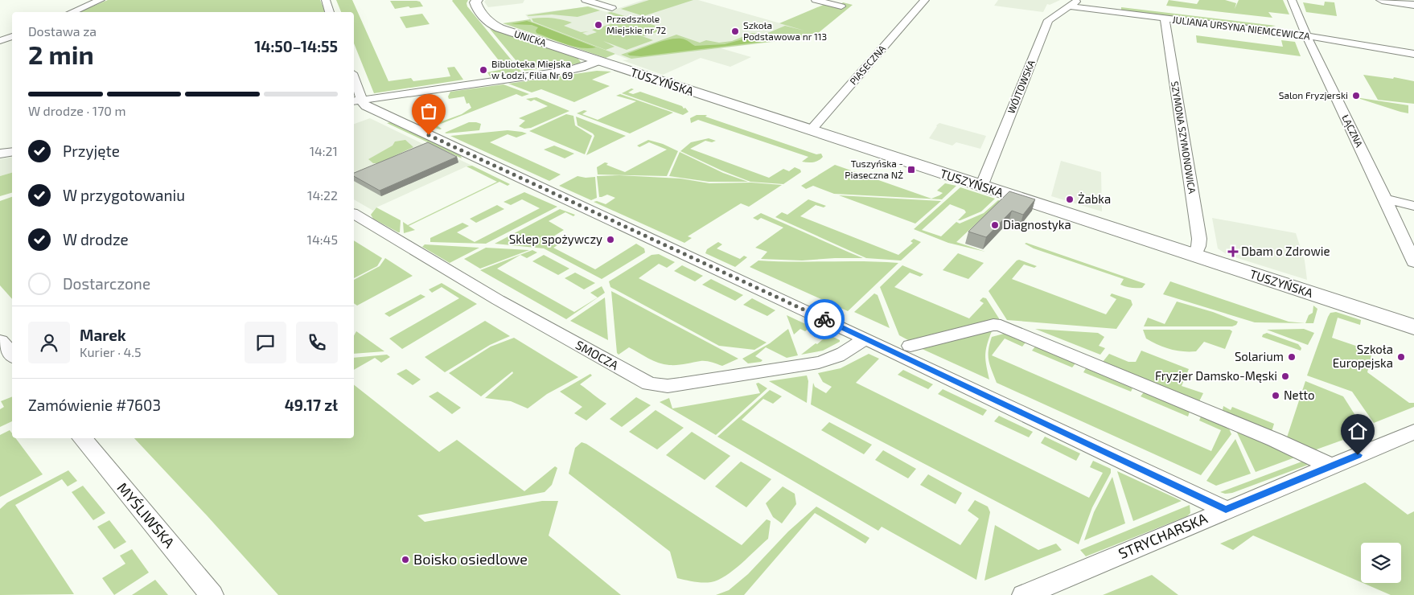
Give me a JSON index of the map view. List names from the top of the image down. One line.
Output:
{"streets":{"street":["JULIANA URSYNA NIEMCEWICZA","UNICKA","PIASECZNA","TUSZYŃSKA","WÓJTOWSKA","ŁĄCZNA","SZYMONA SZYMONOWICA","SMOCZA","MYŚLIWSKA","STRYCHARSKA"]},"crossings":[["JULIANA URSYNA NIEMCEWICZA","WÓJTOWSKA"],["JULIANA URSYNA NIEMCEWICZA","ŁĄCZNA"],["JULIANA URSYNA NIEMCEWICZA","SZYMONA SZYMONOWICA"],["UNICKA","TUSZYŃSKA"],["PIASECZNA","TUSZYŃSKA"],["TUSZYŃSKA","WÓJTOWSKA"],["TUSZYŃSKA","SZYMONA SZYMONOWICA"]],"places":{"other":["Przedszkole Miejskie nr 72","Szkoła Podstawowa nr 113","Biblioteka Miejska w Łodzi, Filia Nr 69","Salon Fryzjerski","Żabka","Diagnostyka","Sklep spożywczy","Solarium","Szkoła Europejska","Fryzjer Damsko-Męski","Netto","Boisko osiedlowe"],"transit":["Tuszyńska - Piaseczna NŻ"],"health":["Dbam o Zdrowie"]},"page":{"heading":["2 min","Dostawa za","14:50–14:55"],"panel":["Marek","Kurier · 4.5","Zamówienie #7603","49.17 zł"],"bar":"W drodze · 170 m","list":[["Przyjęte","14:21"],["W przygotowaniu","14:22"],["W drodze","14:45"],"Dostarczone"]}}
